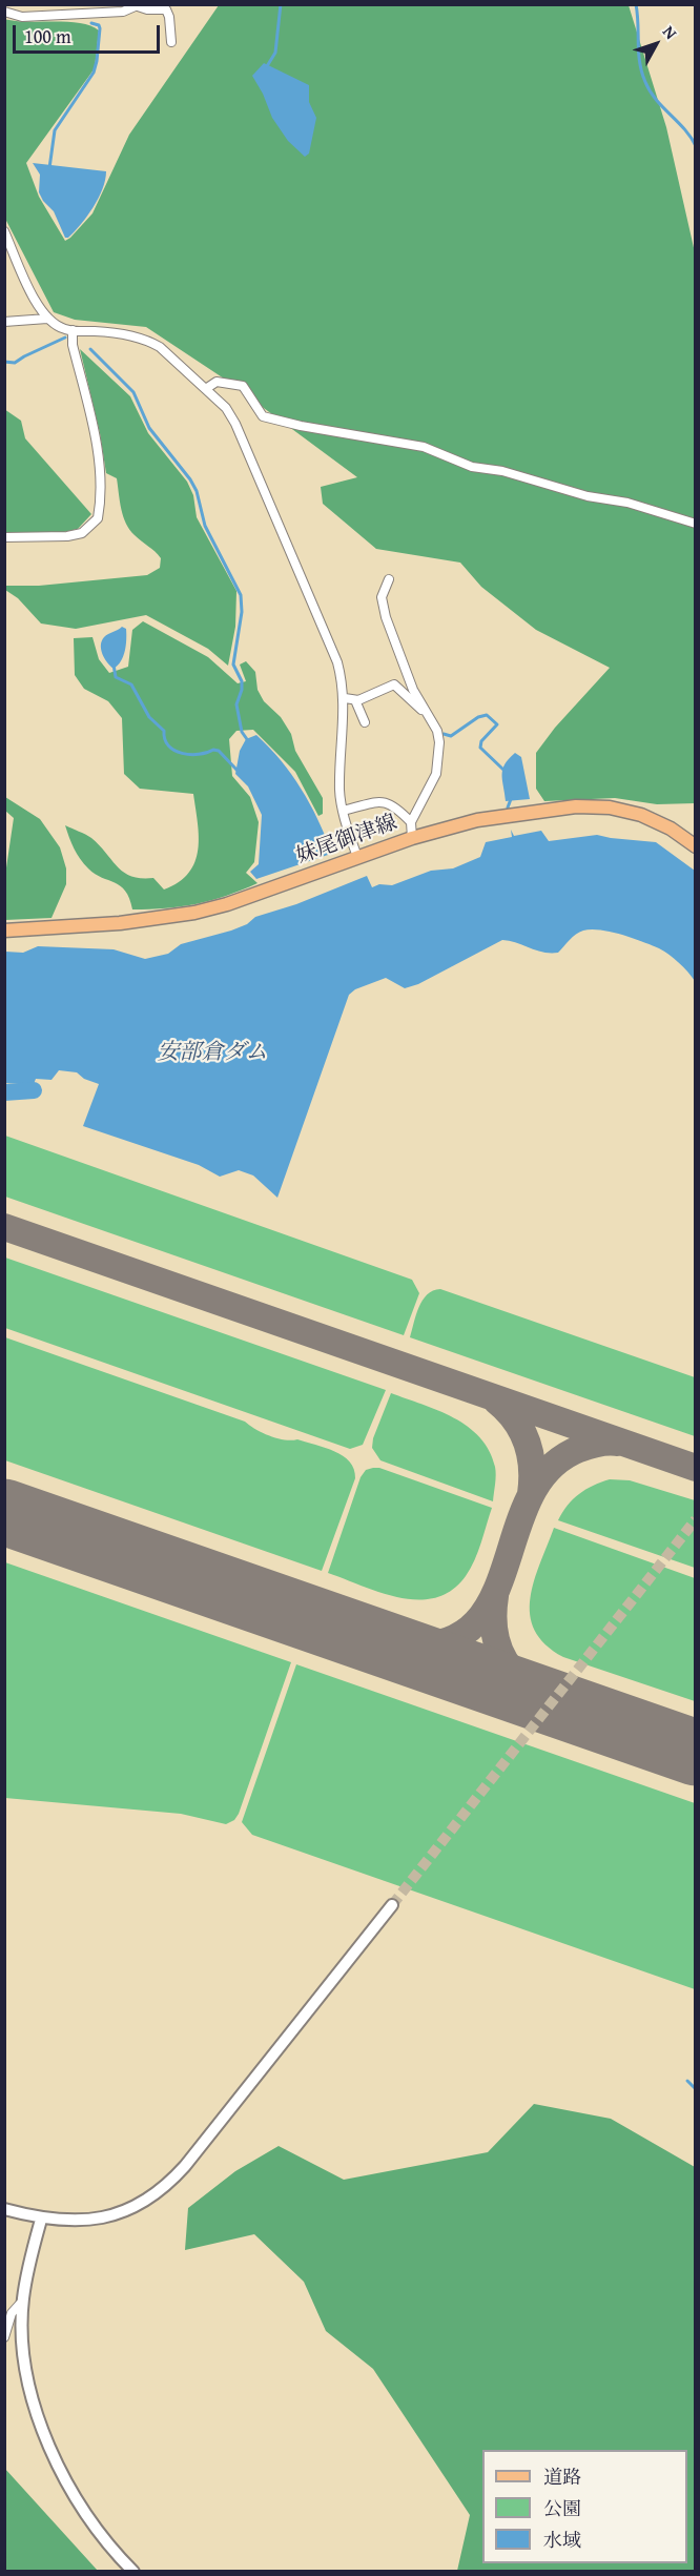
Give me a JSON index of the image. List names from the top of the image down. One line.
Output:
{"streets":{"main road":["妹尾御津線"]},"water":["安部倉ダム"],"legend":["道路","公園","水域"],"scale_bar":"100 m","north":"top right"}
